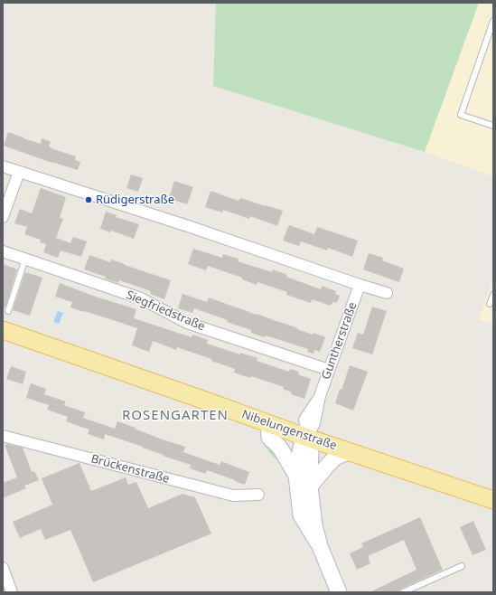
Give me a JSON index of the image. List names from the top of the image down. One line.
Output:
{"streets":{"main road":["Nibelungenstraße"],"street":["Siegfriedstraße","Guntherstraße","Brückenstraße"]},"crossings":[["Siegfriedstraße","Guntherstraße"],["Guntherstraße","Nibelungenstraße"]],"districts":["ROSENGARTEN"],"places":["Rüdigerstraße"]}
